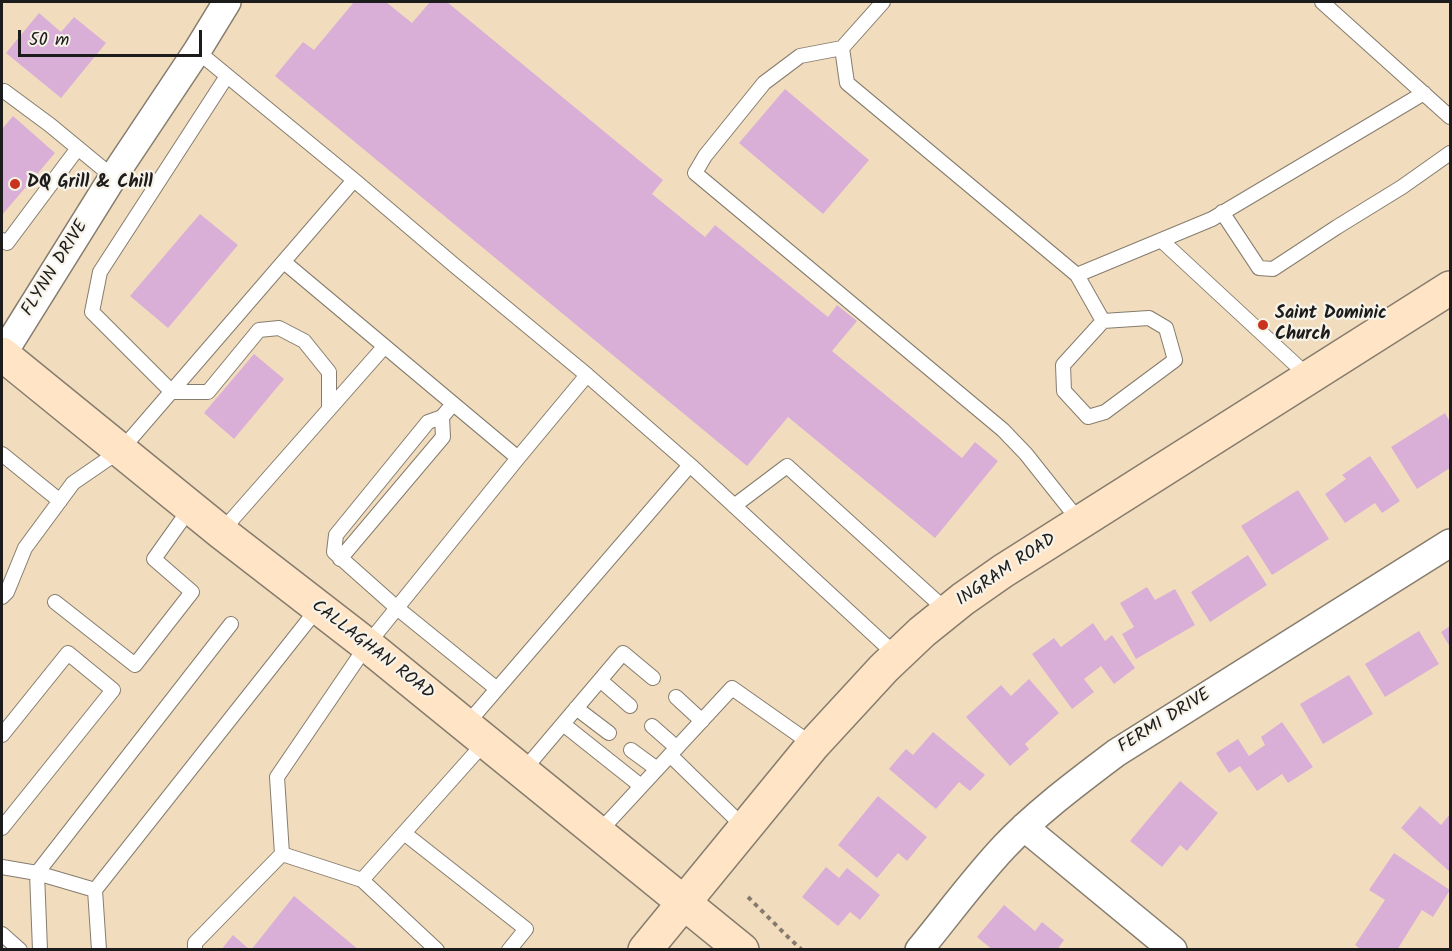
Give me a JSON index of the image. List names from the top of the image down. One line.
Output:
{"streets":{"main road":["INGRAM ROAD","CALLAGHAN ROAD"],"street":["FLYNN DRIVE","FERMI DRIVE"]},"crossings":[["FLYNN DRIVE","CALLAGHAN ROAD"],["INGRAM ROAD","CALLAGHAN ROAD"]],"places":["DQ Grill & Chill","Saint Dominic Church"],"scale_bar":"50 m"}
